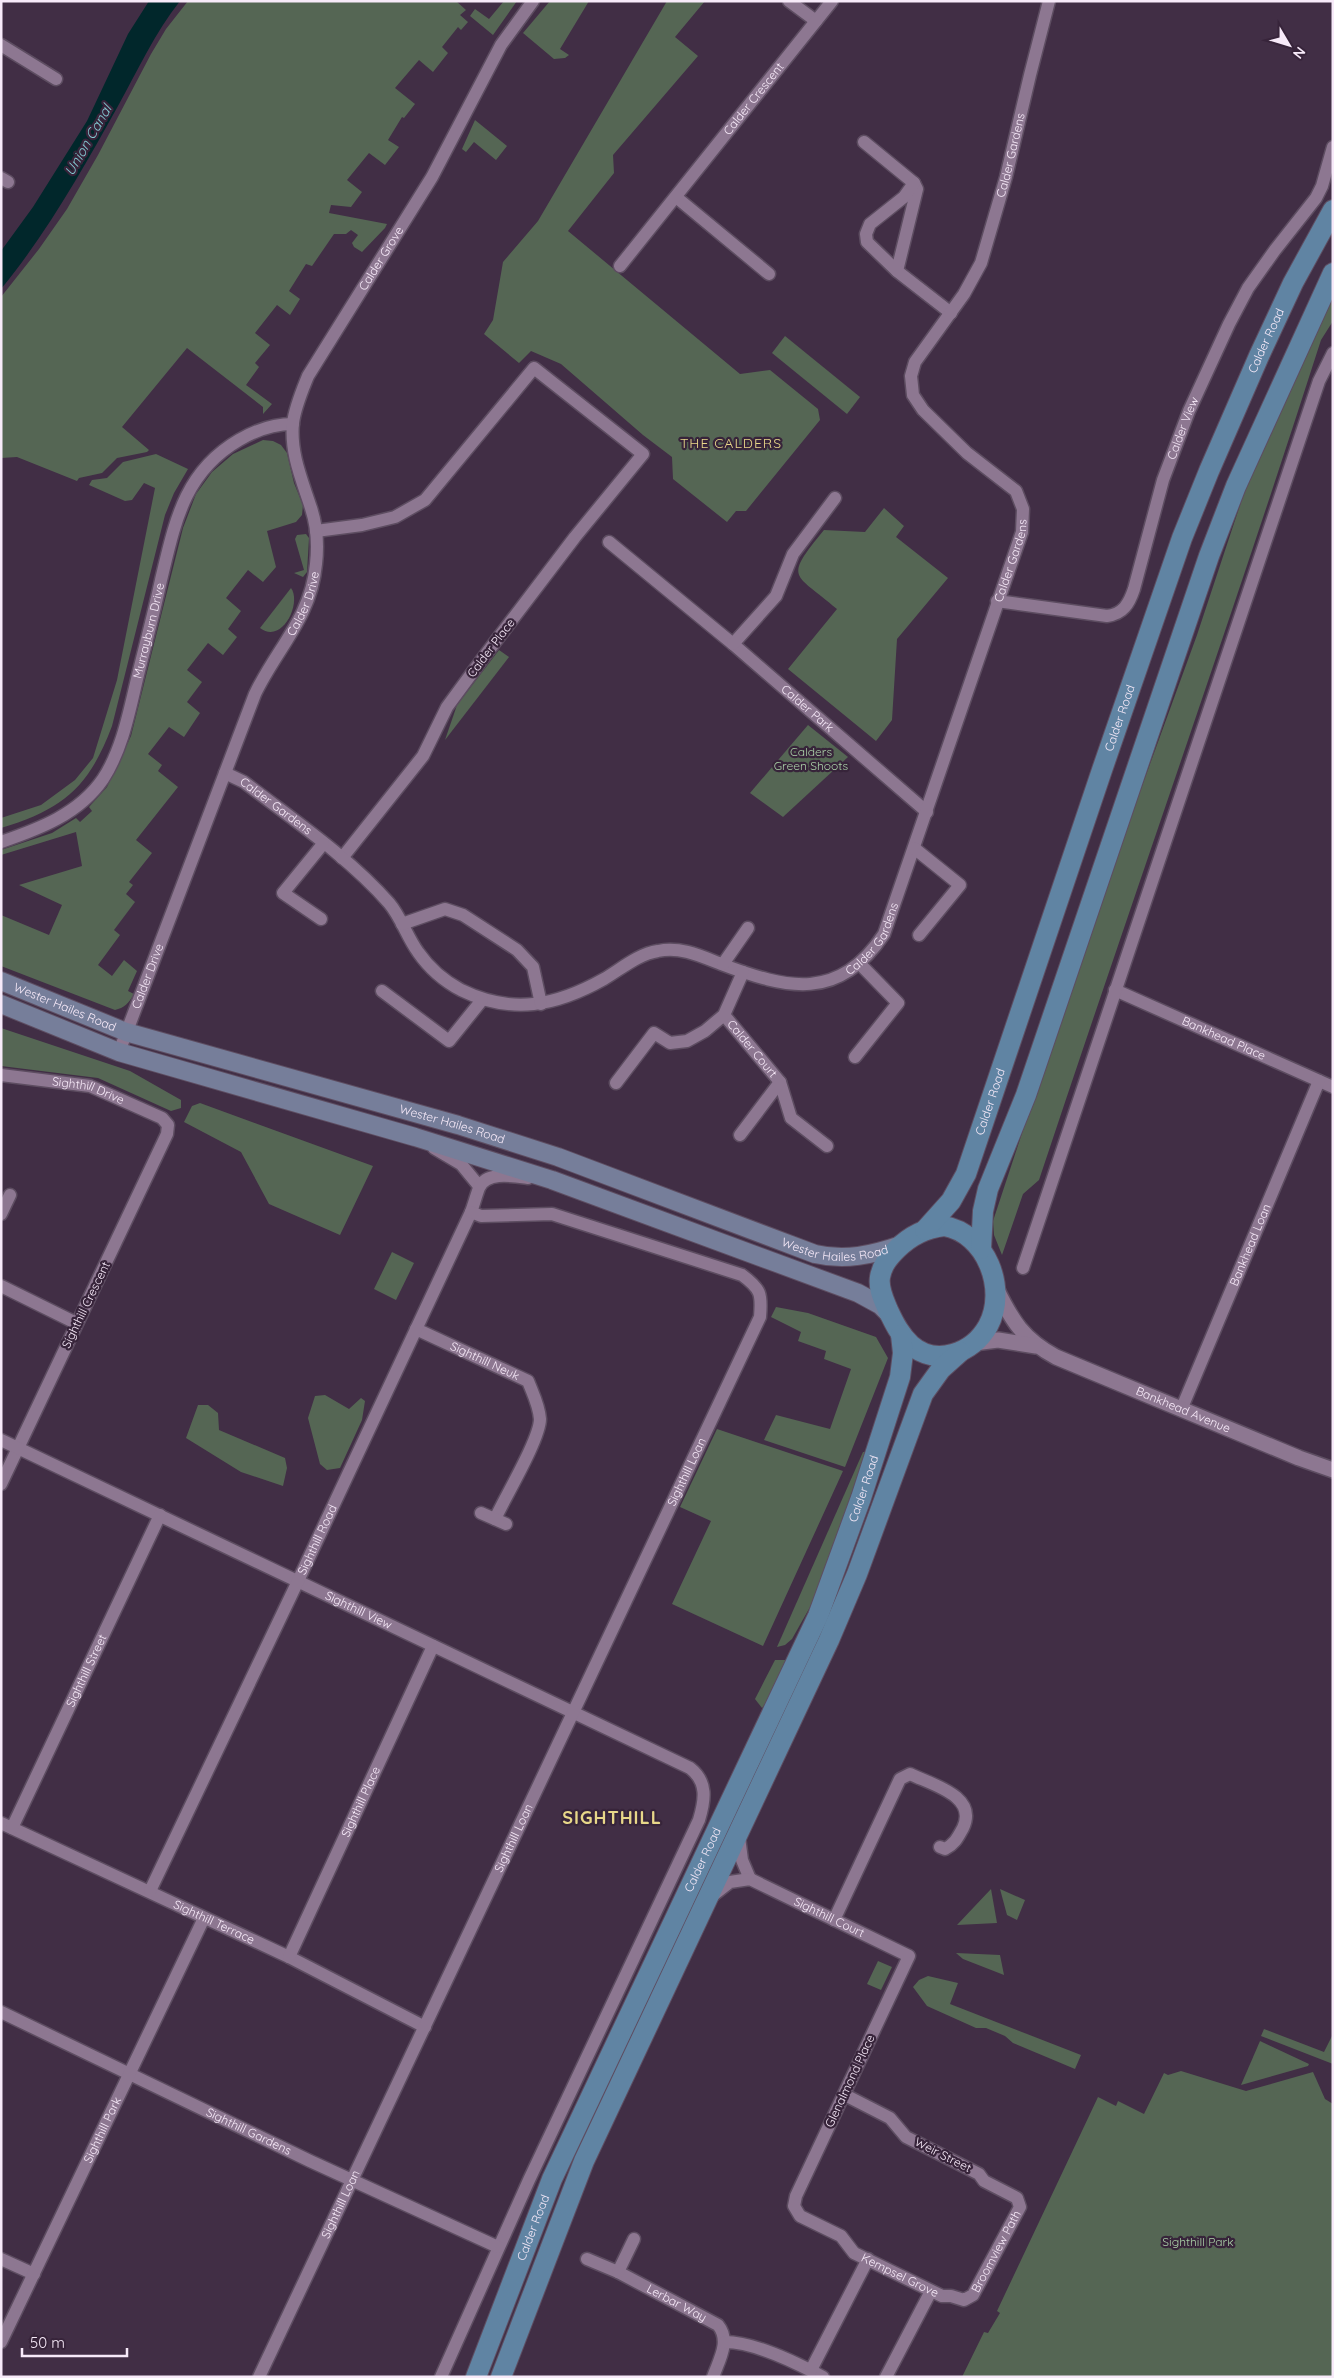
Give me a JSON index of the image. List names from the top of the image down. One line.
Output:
{"streets":{"main road":["Calder Road","Wester Hailes Road"],"street":["Calder Crescent","Calder Gardens","Calder Grove","Calder View","Calder Drive","Murrayburn Drive","Calder Place","Calder Park","Bankhead Place","Calder Court","Sighthill Drive","Bankhead Loan","Sighthill Crescent","Sighthill Neuk","Bankhead Avenue","Sighthill Loan","Sighthill Road","Sighthill View","Sighthill Street","Sighthill Place","Sighthill Court","Sighthill Terrace","Glenalmond Place","Sighthill Park","Sighthill Gardens","Weir Street","Broomview Path","Kempsel Grove","Lerbar Way"]},"crossings":[["Calder Gardens","Calder View"],["Calder Gardens","Calder Drive"],["Calder Gardens","Calder Place"],["Calder Gardens","Calder Park"],["Calder Gardens","Calder Court"],["Calder Grove","Calder Drive"],["Calder Grove","Murrayburn Drive"],["Calder Grove","Calder Place"],["Calder Road","Wester Hailes Road"],["Calder Road","Bankhead Avenue"],["Calder Road","Sighthill View"],["Calder Road","Sighthill Gardens"],["Calder Drive","Calder Place"],["Calder Drive","Wester Hailes Road"],["Wester Hailes Road","Bankhead Avenue"],["Bankhead Place","Bankhead Loan"],["Sighthill Drive","Sighthill Crescent"],["Bankhead Loan","Bankhead Avenue"],["Sighthill Crescent","Sighthill View"],["Sighthill Neuk","Sighthill Road"],["Sighthill Loan","Sighthill Road"],["Sighthill Loan","Sighthill View"],["Sighthill Loan","Sighthill Terrace"],["Sighthill Loan","Sighthill Gardens"],["Sighthill Road","Sighthill View"],["Sighthill Road","Sighthill Terrace"],["Sighthill View","Sighthill Street"],["Sighthill View","Sighthill Place"],["Sighthill Street","Sighthill Terrace"],["Sighthill Place","Sighthill Terrace"],["Sighthill Court","Glenalmond Place"],["Sighthill Terrace","Sighthill Park"],["Glenalmond Place","Weir Street"],["Glenalmond Place","Kempsel Grove"],["Sighthill Park","Sighthill Gardens"],["Weir Street","Broomview Path"],["Broomview Path","Kempsel Grove"]],"districts":["THE CALDERS","SIGHTHILL"],"water":["Union Canal"],"parks":["Calders Green Shoots","Sighthill Park"],"scale_bar":"50 m","north":"bottom right"}
